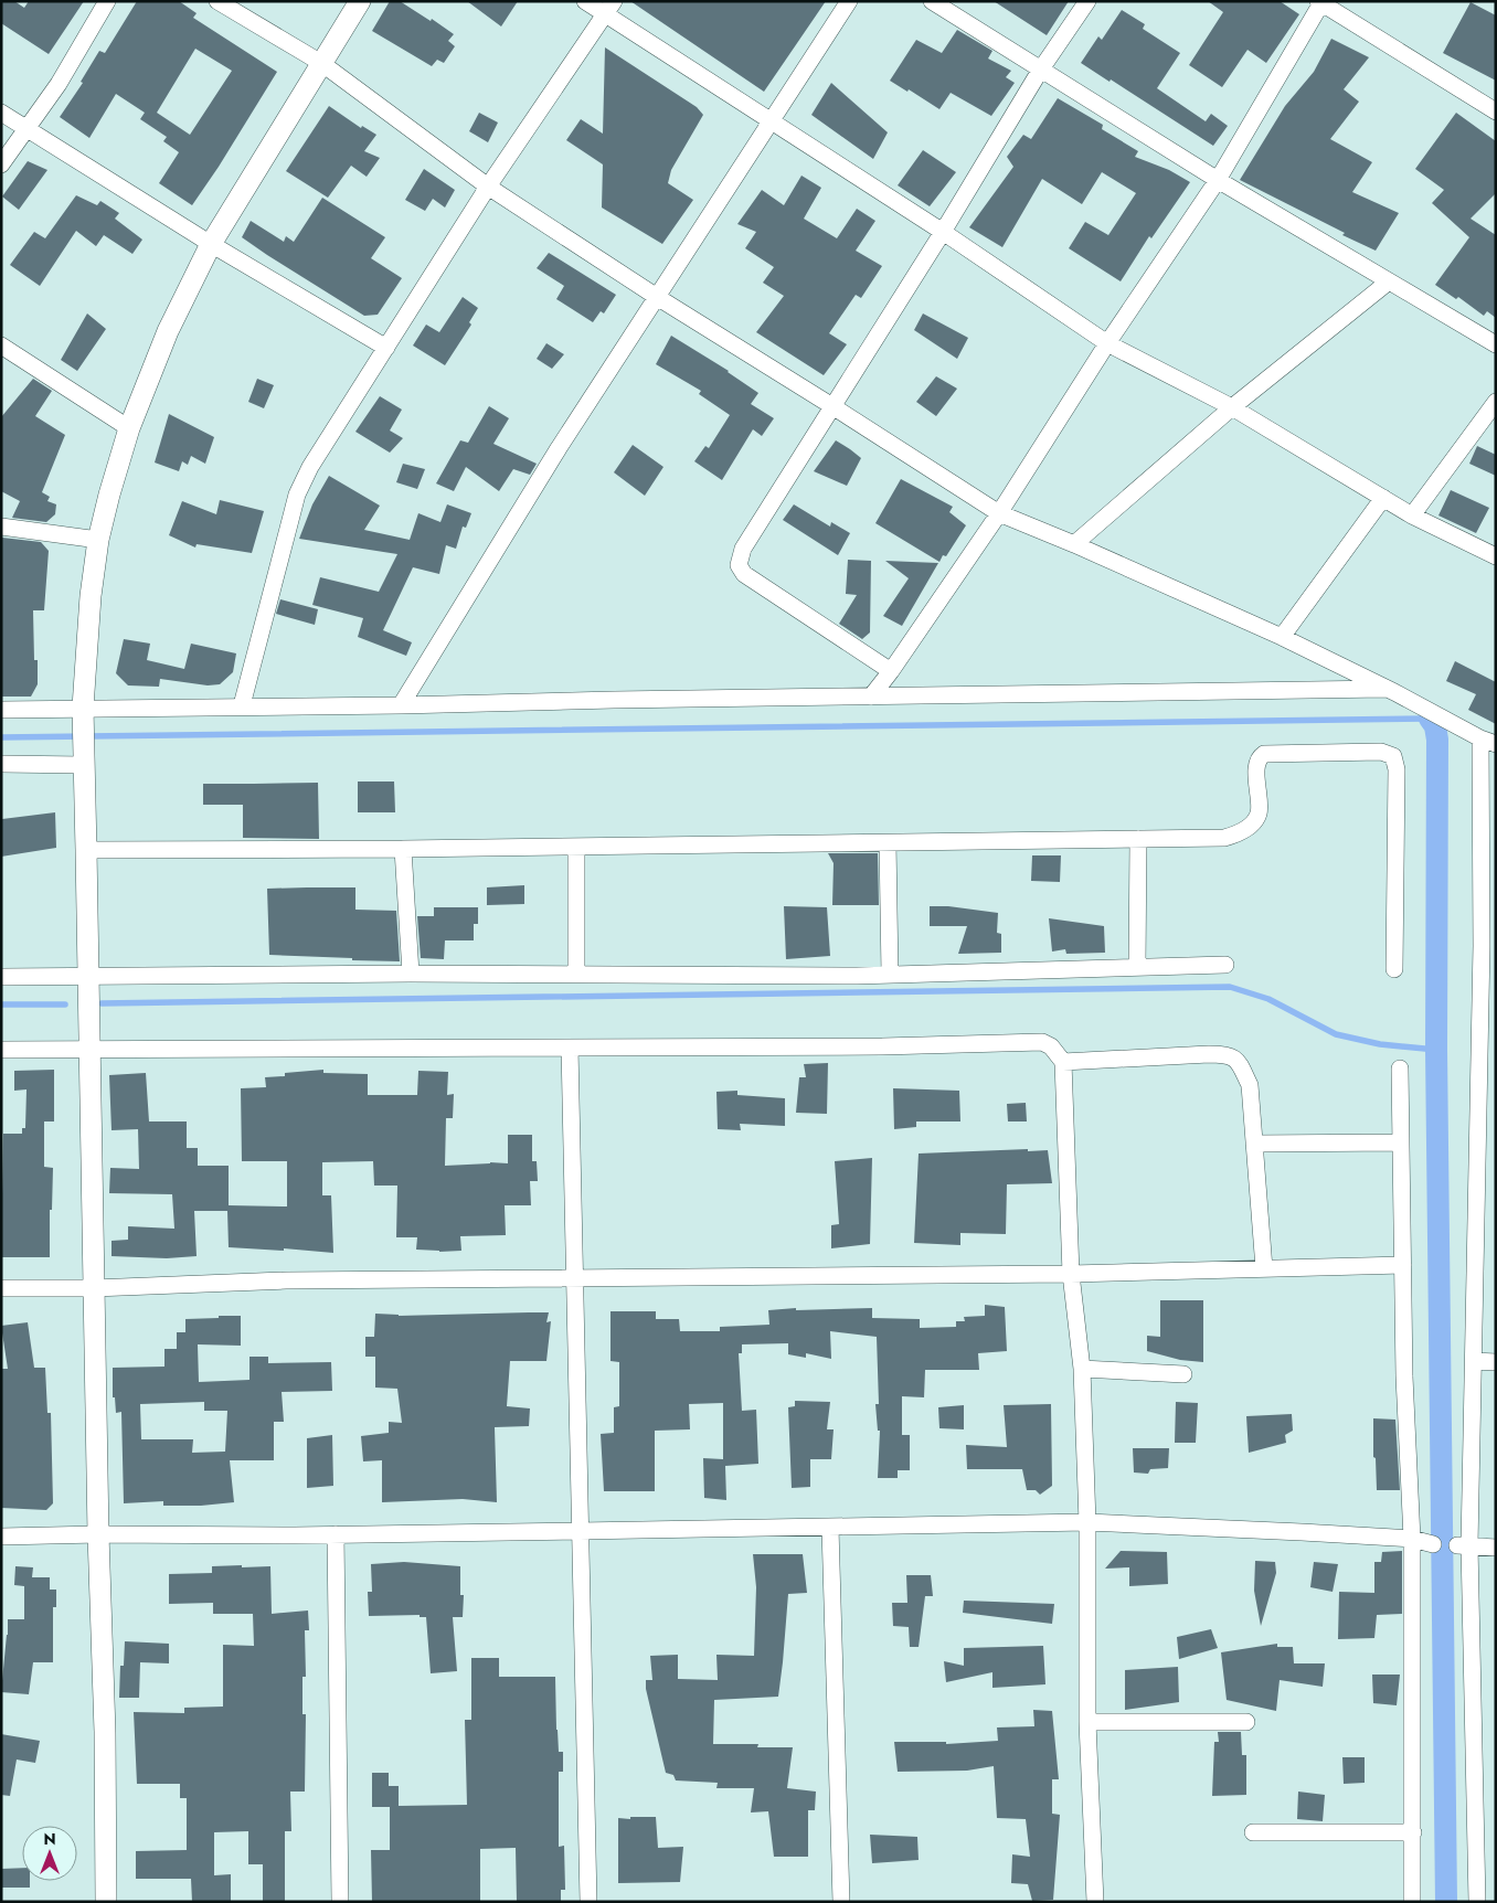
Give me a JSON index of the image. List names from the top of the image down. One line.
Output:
{"north":"top"}
